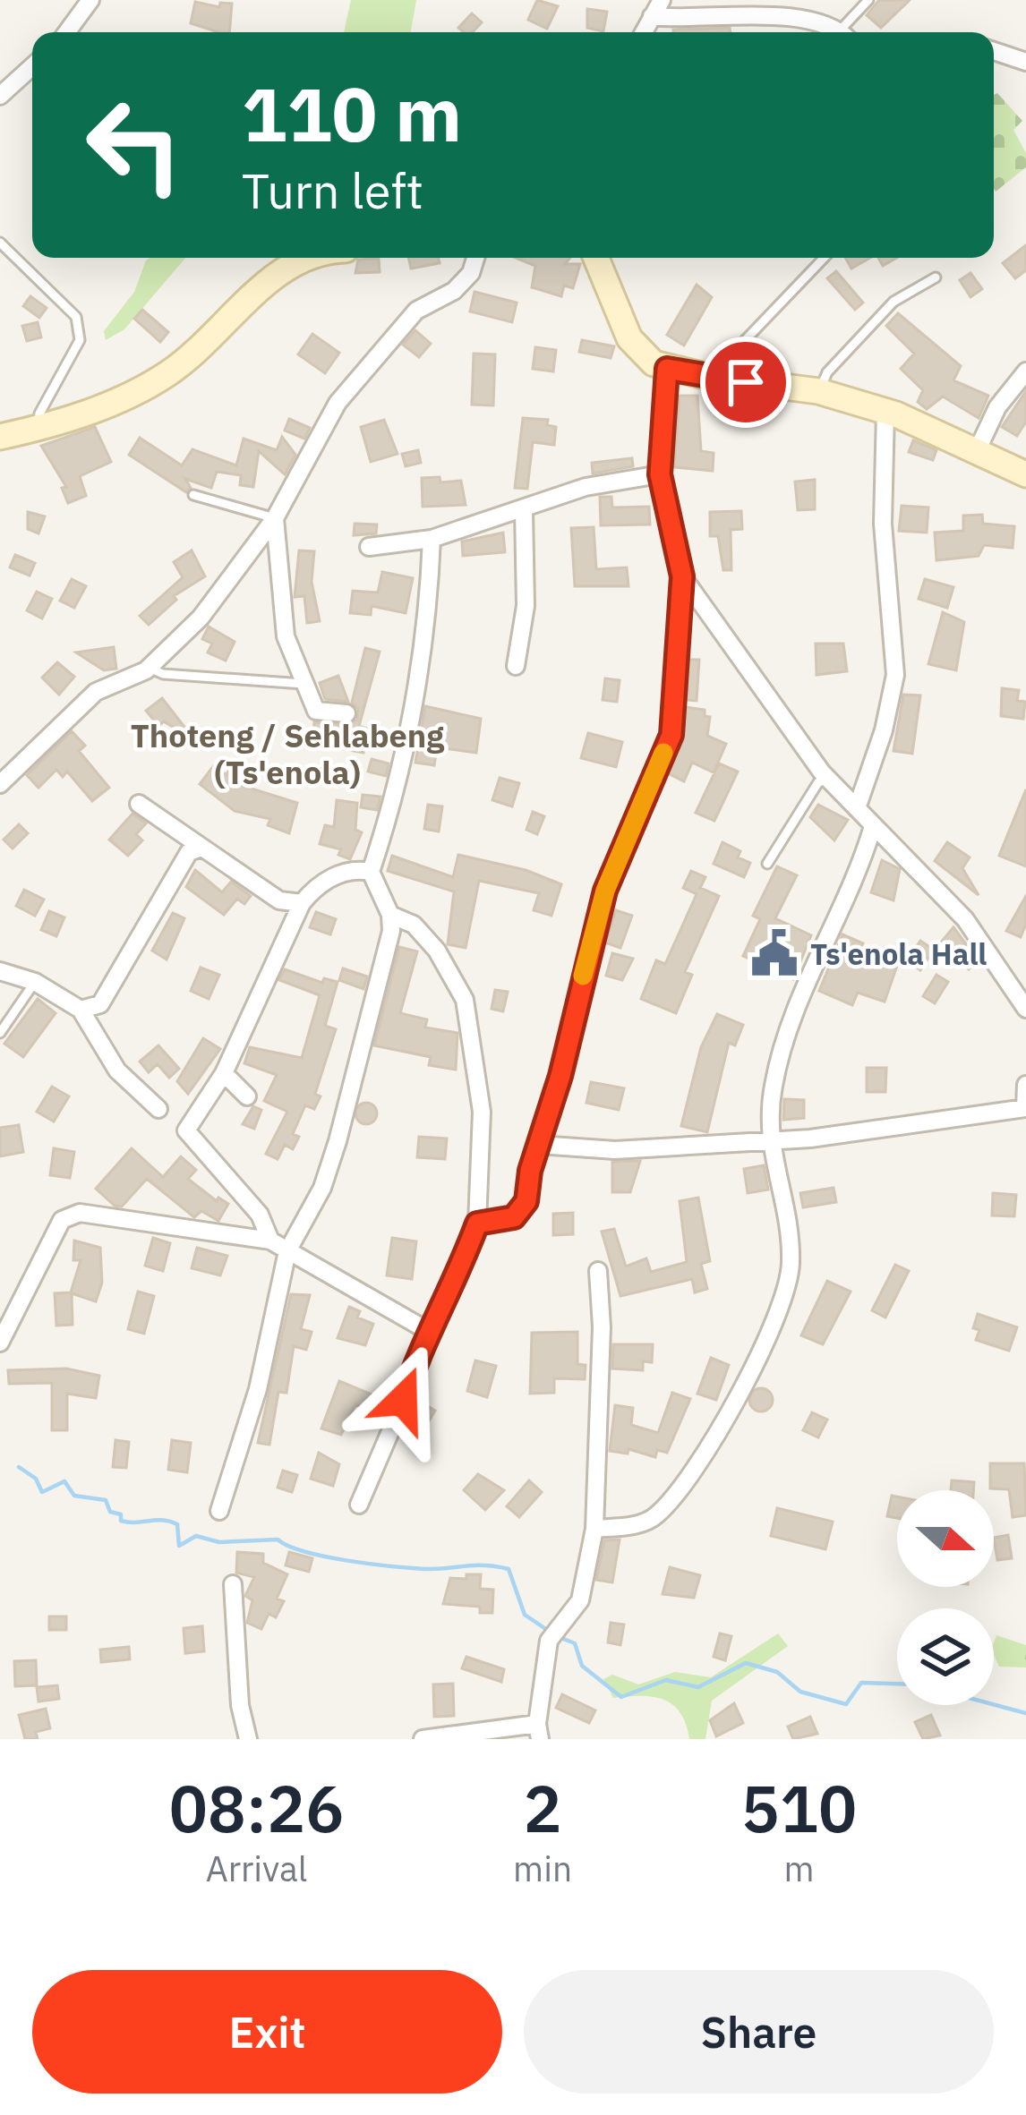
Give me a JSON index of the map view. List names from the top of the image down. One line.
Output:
{"districts":["Thoteng / Sehlabeng (Ts'enola)"],"places":{"public building":["Ts'enola Hall"]},"north":"right","page":{"turn":["110 m","Turn left"],"eta":["08:26","Arrival","2","min","510","m"],"buttons":["Exit","Share"]}}
